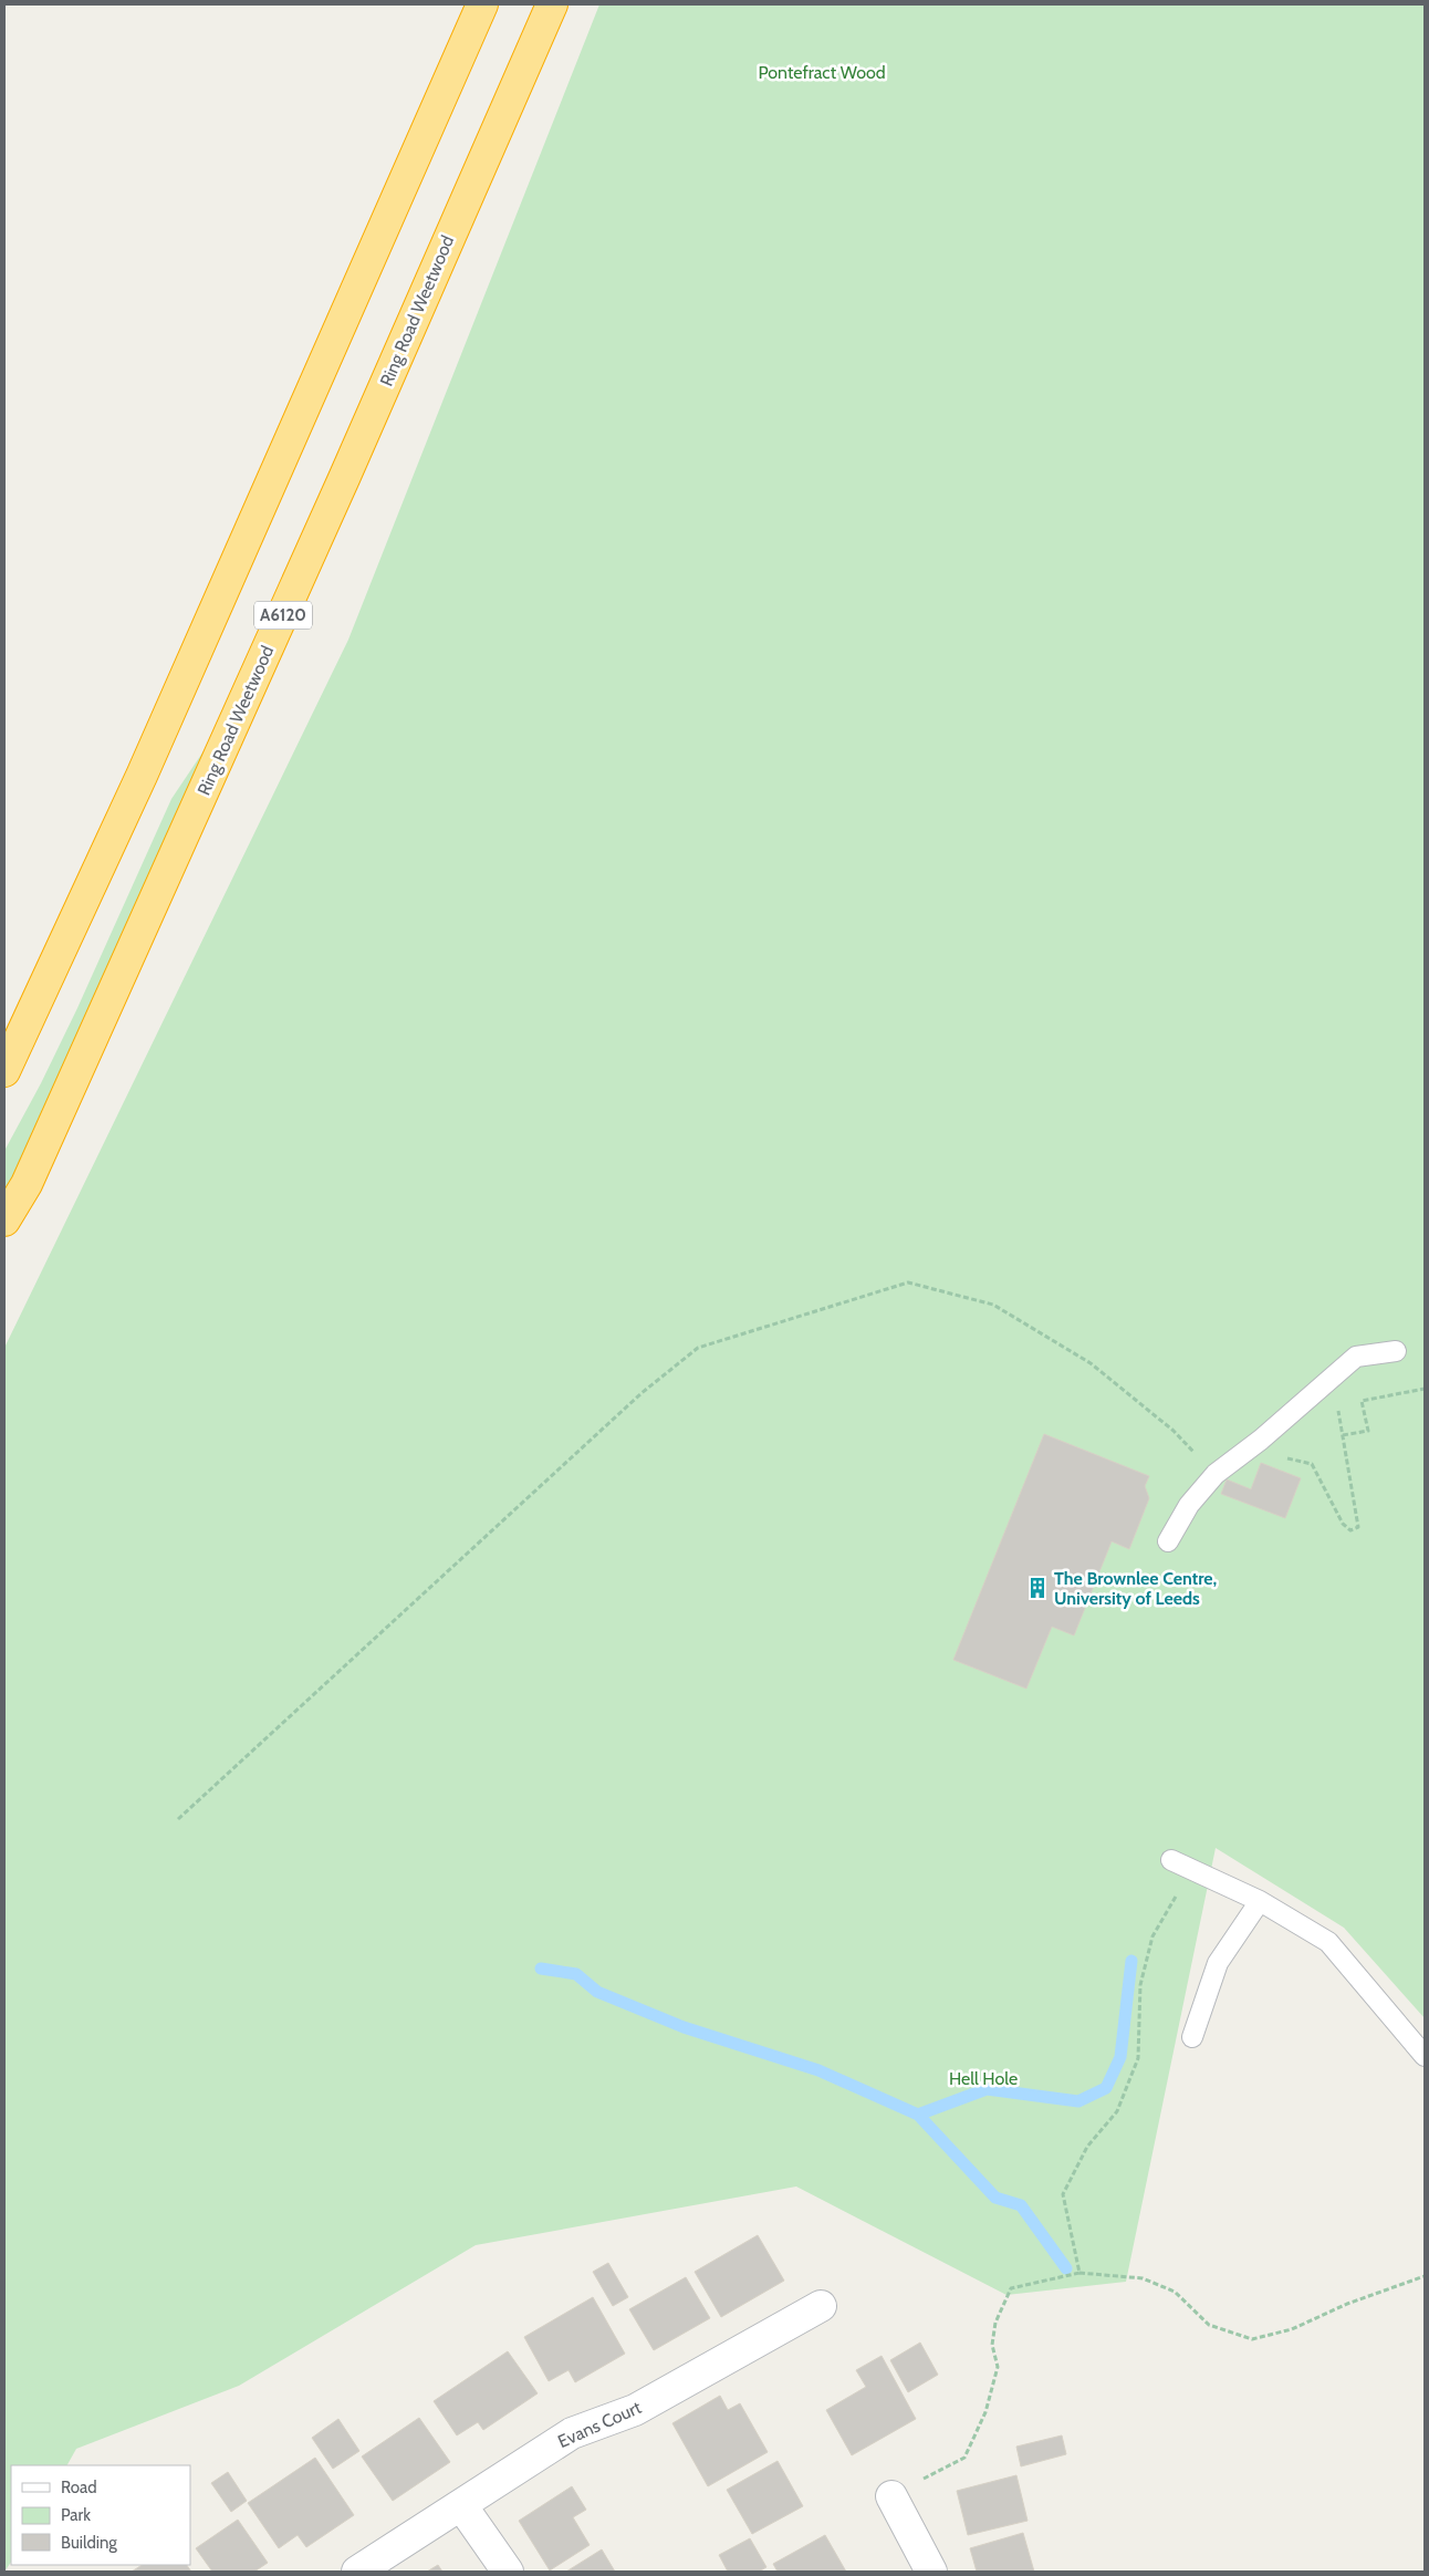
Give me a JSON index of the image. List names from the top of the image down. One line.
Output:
{"streets":{"highway":["Ring Road Weetwood","A6120"],"street":["Evans Court"]},"parks":["Pontefract Wood","Hell Hole"],"places":{"building":["The Brownlee Centre, University of Leeds"]},"legend":["Road","Park","Building"]}
